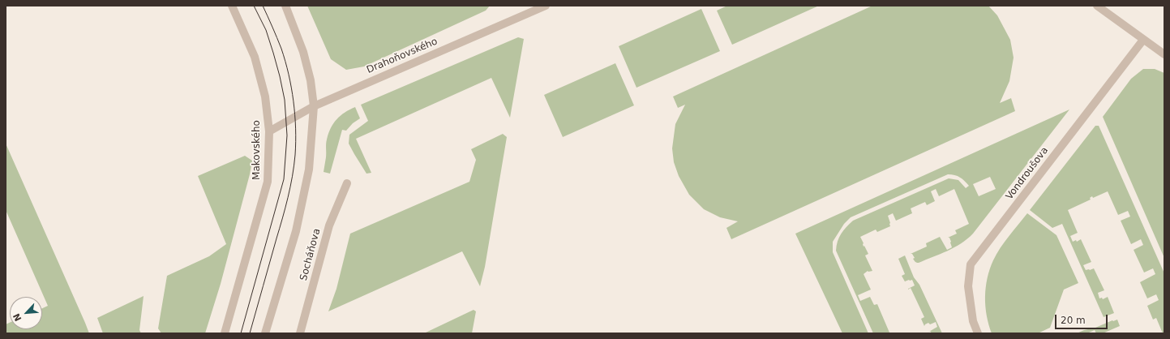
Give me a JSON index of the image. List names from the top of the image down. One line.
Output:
{"streets":{"street":["Drahoňovského","Makovského","Vondroušova","Socháňova"]},"crossings":[["Drahoňovského","Makovského"]],"scale_bar":"20 m","north":"bottom left"}
